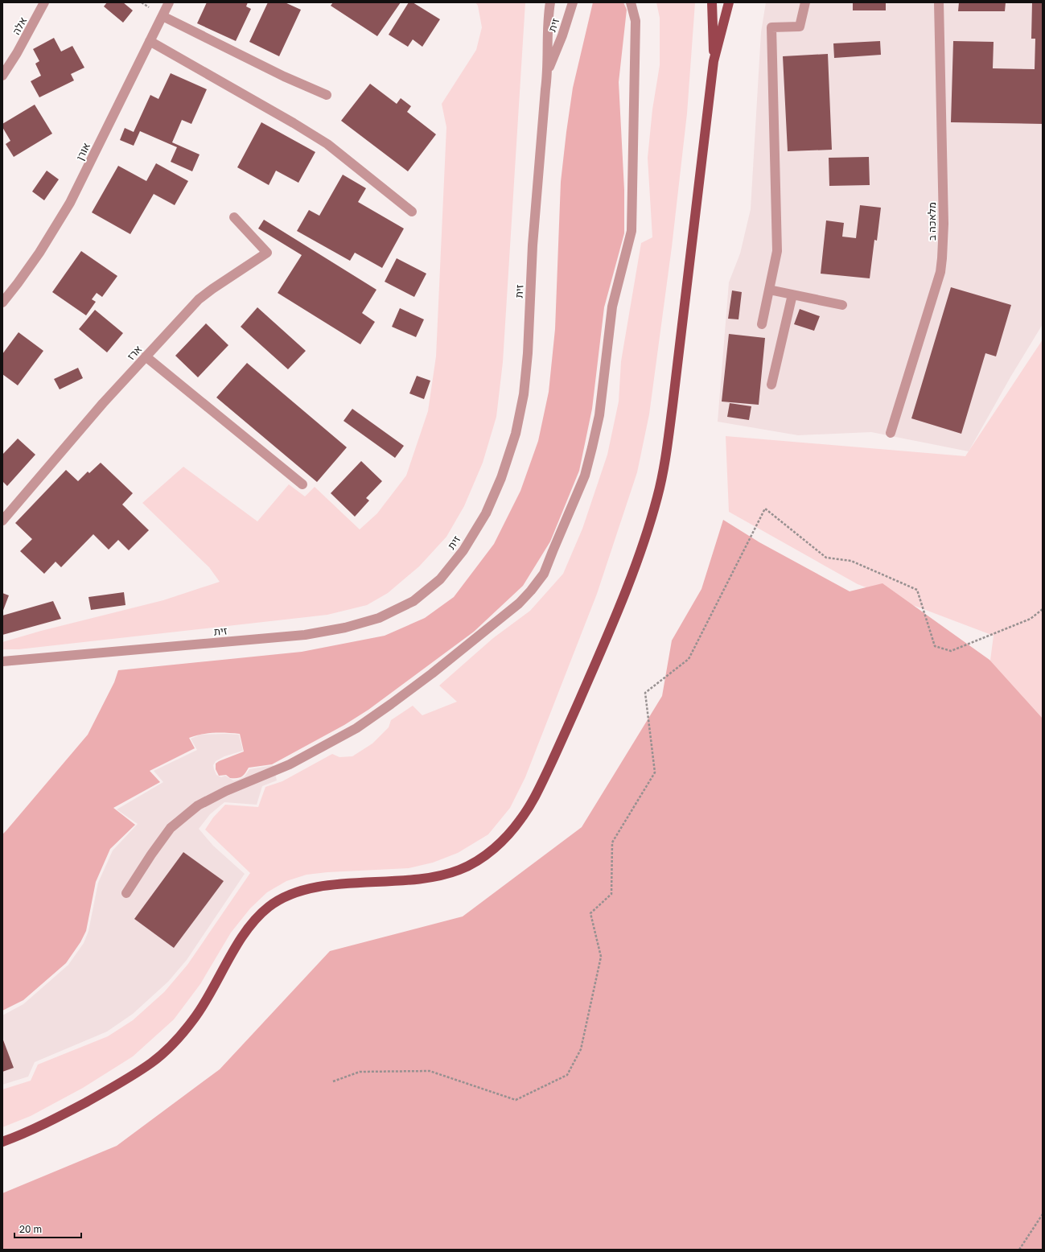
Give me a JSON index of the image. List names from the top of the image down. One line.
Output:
{"streets":{"street":["זית","אלה","אורן","מלאכה ב","ארז"]},"scale_bar":"20 m"}
